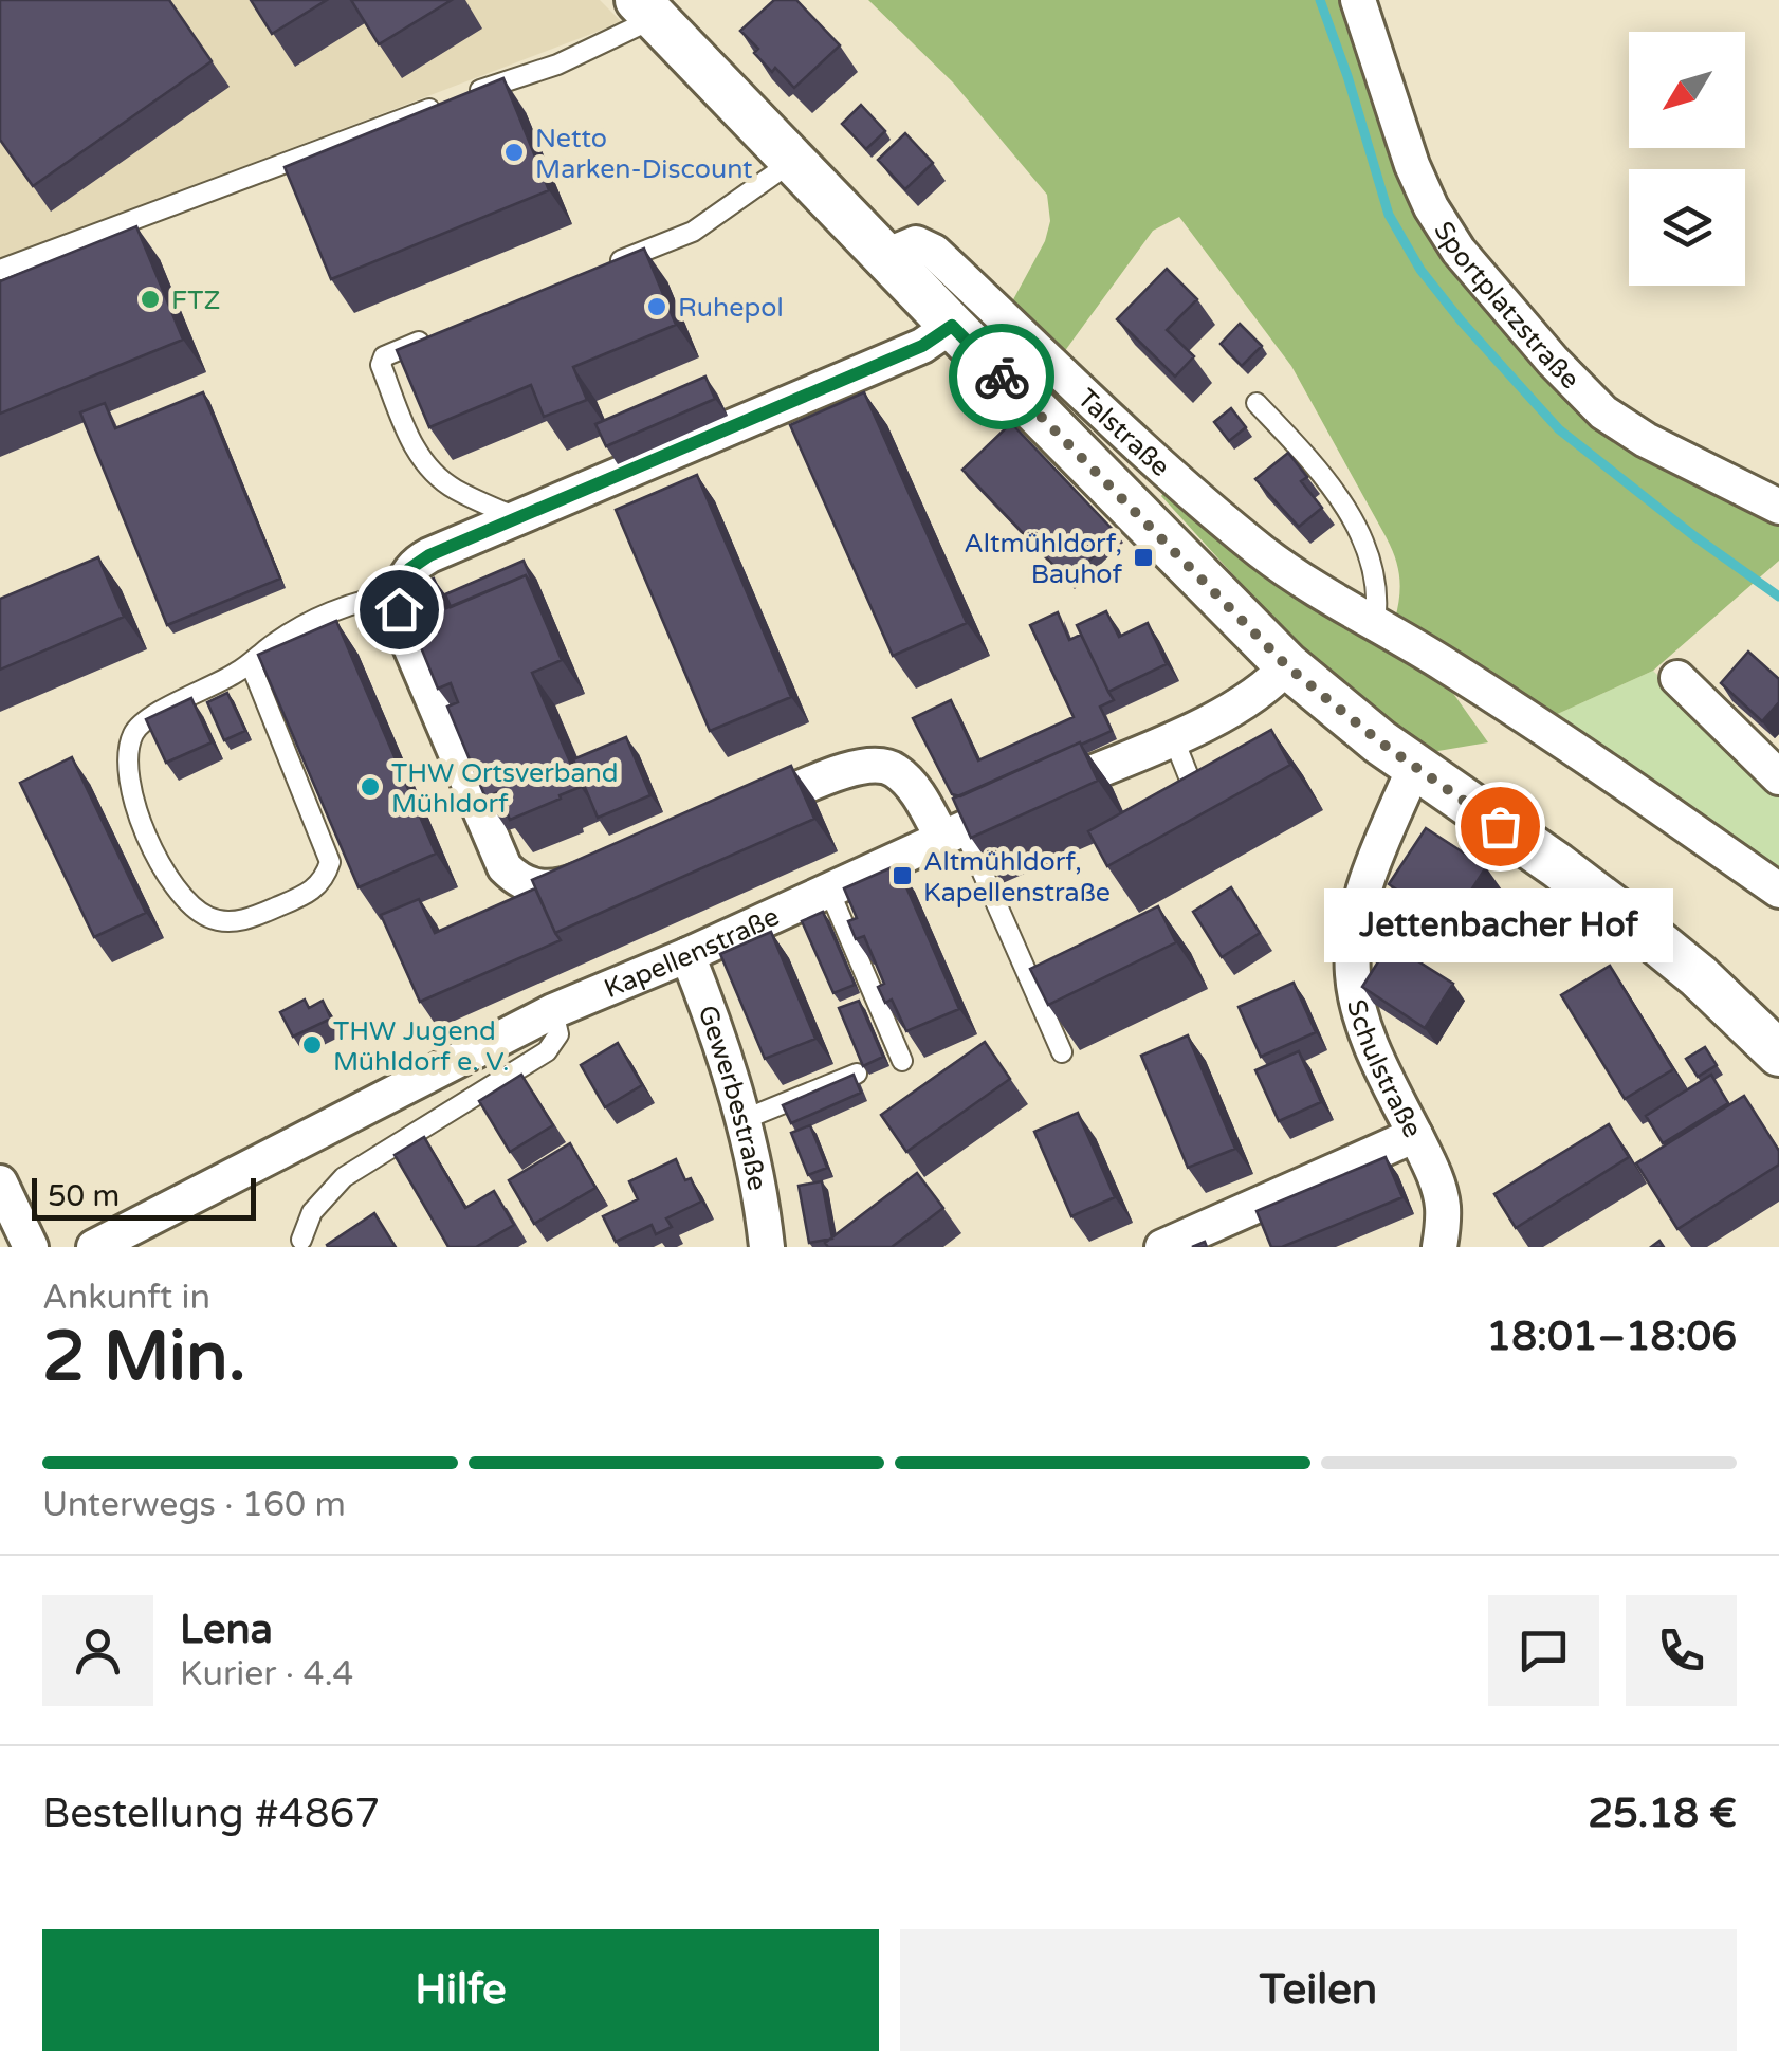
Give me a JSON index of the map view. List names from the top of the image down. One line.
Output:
{"streets":{"street":["Sportplatzstraße","Talstraße","Kapellenstraße","Schulstraße","Gewerbestraße"]},"crossings":[["Kapellenstraße","Gewerbestraße"]],"places":{"other":["Netto Marken-Discount","FTZ","Ruhepol","THW Ortsverband Mühldorf","Jettenbacher Hof","THW Jugend Mühldorf e. V."],"transit":["Altmühldorf, Bauhof","Altmühldorf, Kapellenstraße"]},"scale_bar":"50 m","north":"bottom left","page":{"bubble":"Jettenbacher Hof","scale":"50 m","heading":["2 Min.","Ankunft in","18:01–18:06"],"panel":["Lena","Kurier · 4.4","Bestellung #4867","25.18 €"],"bar":"Unterwegs · 160 m","buttons":["Hilfe","Teilen"]}}
